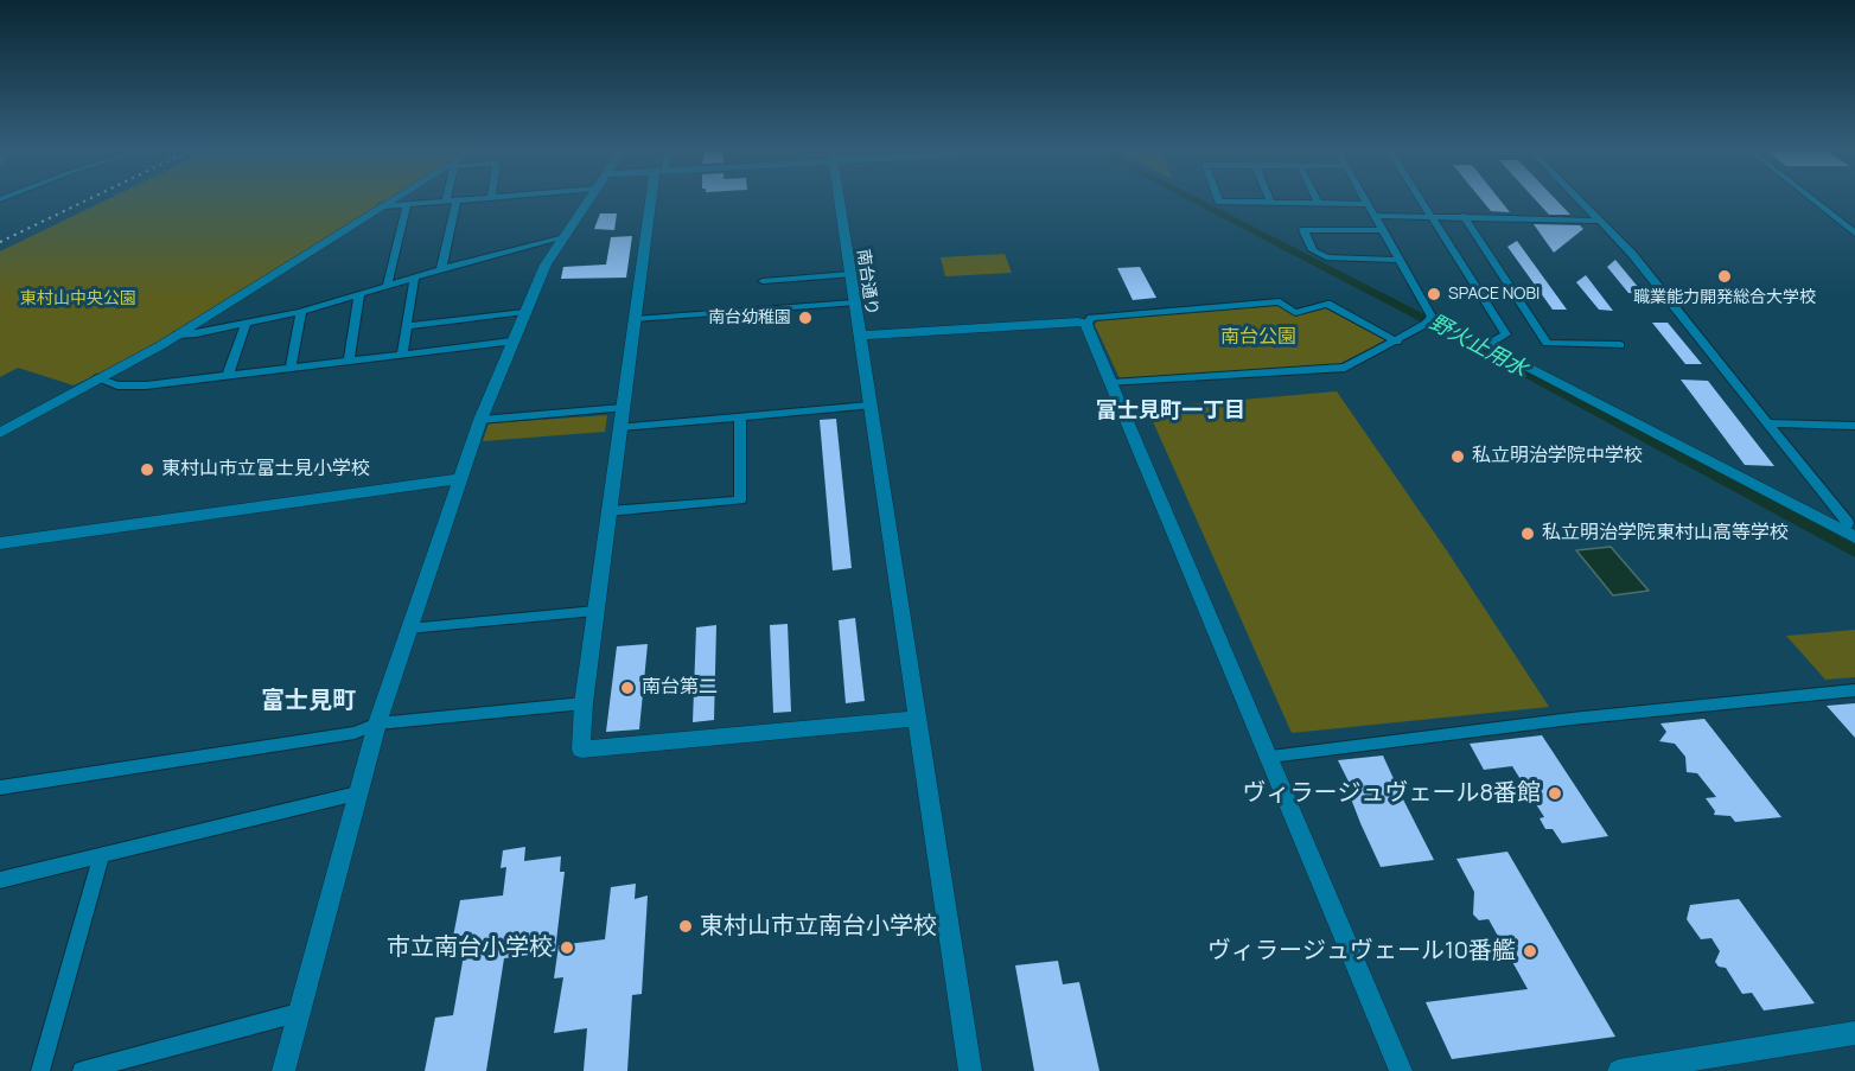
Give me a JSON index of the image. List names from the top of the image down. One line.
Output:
{"streets":{"street":["南台通り"]},"districts":["富士見町一丁目","富士見町"],"water":["野火止用水"],"parks":["東村山中央公園","南台公園"],"places":["職業能力開発総合大学校","SPACE NOBI","南台幼稚園","私立明治学院中学校","東村山市立富士見小学校","私立明治学院東村山高等学校","南台第二","ヴィラージュヴェール8番館","東村山市立南台小学校","市立南台小学校","ヴィラージュヴェール10番艦"]}
